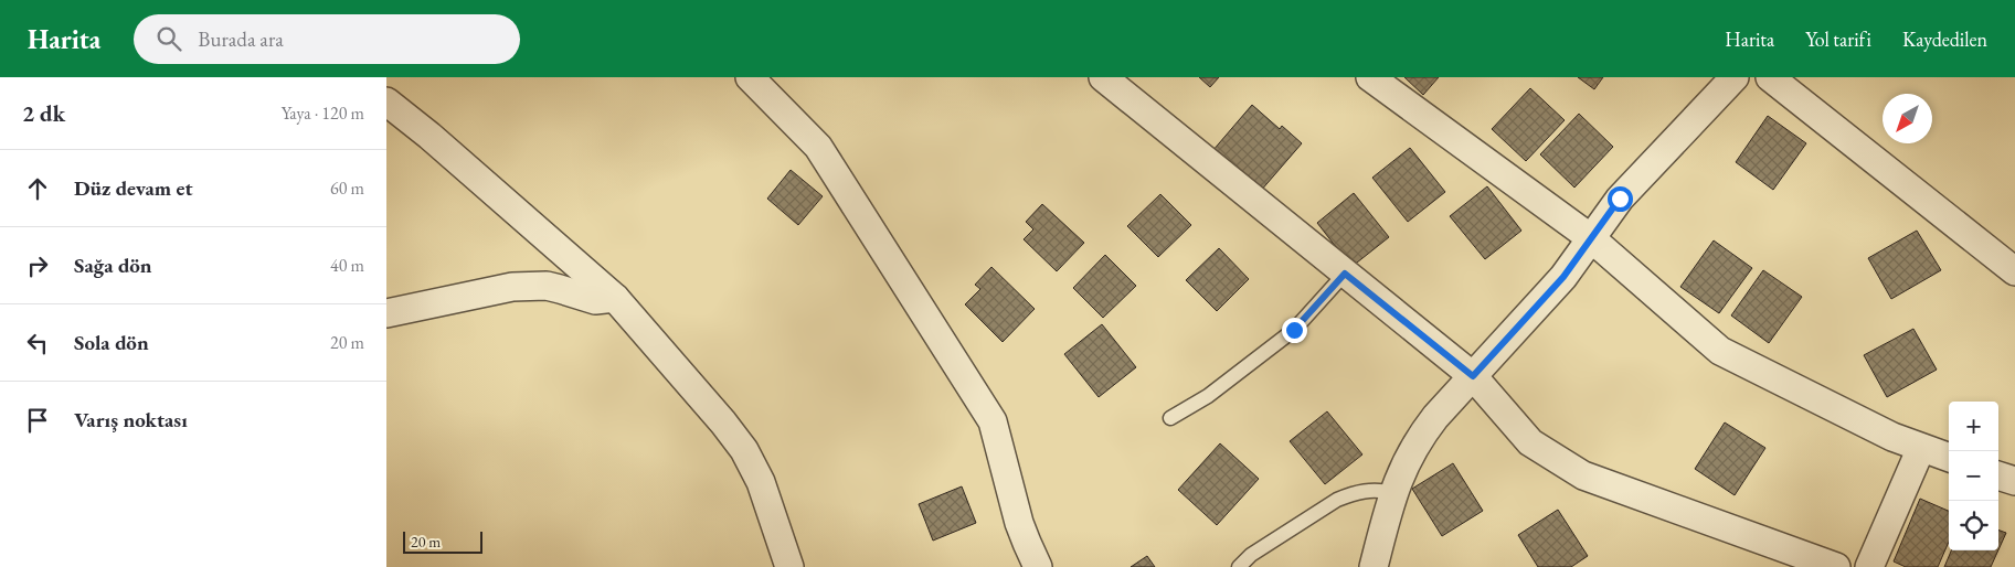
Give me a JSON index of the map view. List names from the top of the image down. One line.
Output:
{"scale_bar":"20 m","north":"bottom left","page":{"header":"Harita","search":"Burada ara","nav":["Harita","Yol tarifi","Kaydedilen"],"heading":["2 dk","Yaya · 120 m"],"list":[["Düz devam et","60 m"],["Sağa dön","40 m"],["Sola dön","20 m"],"Varış noktası"],"map_buttons":["+","−"],"scale":"20 m"}}
